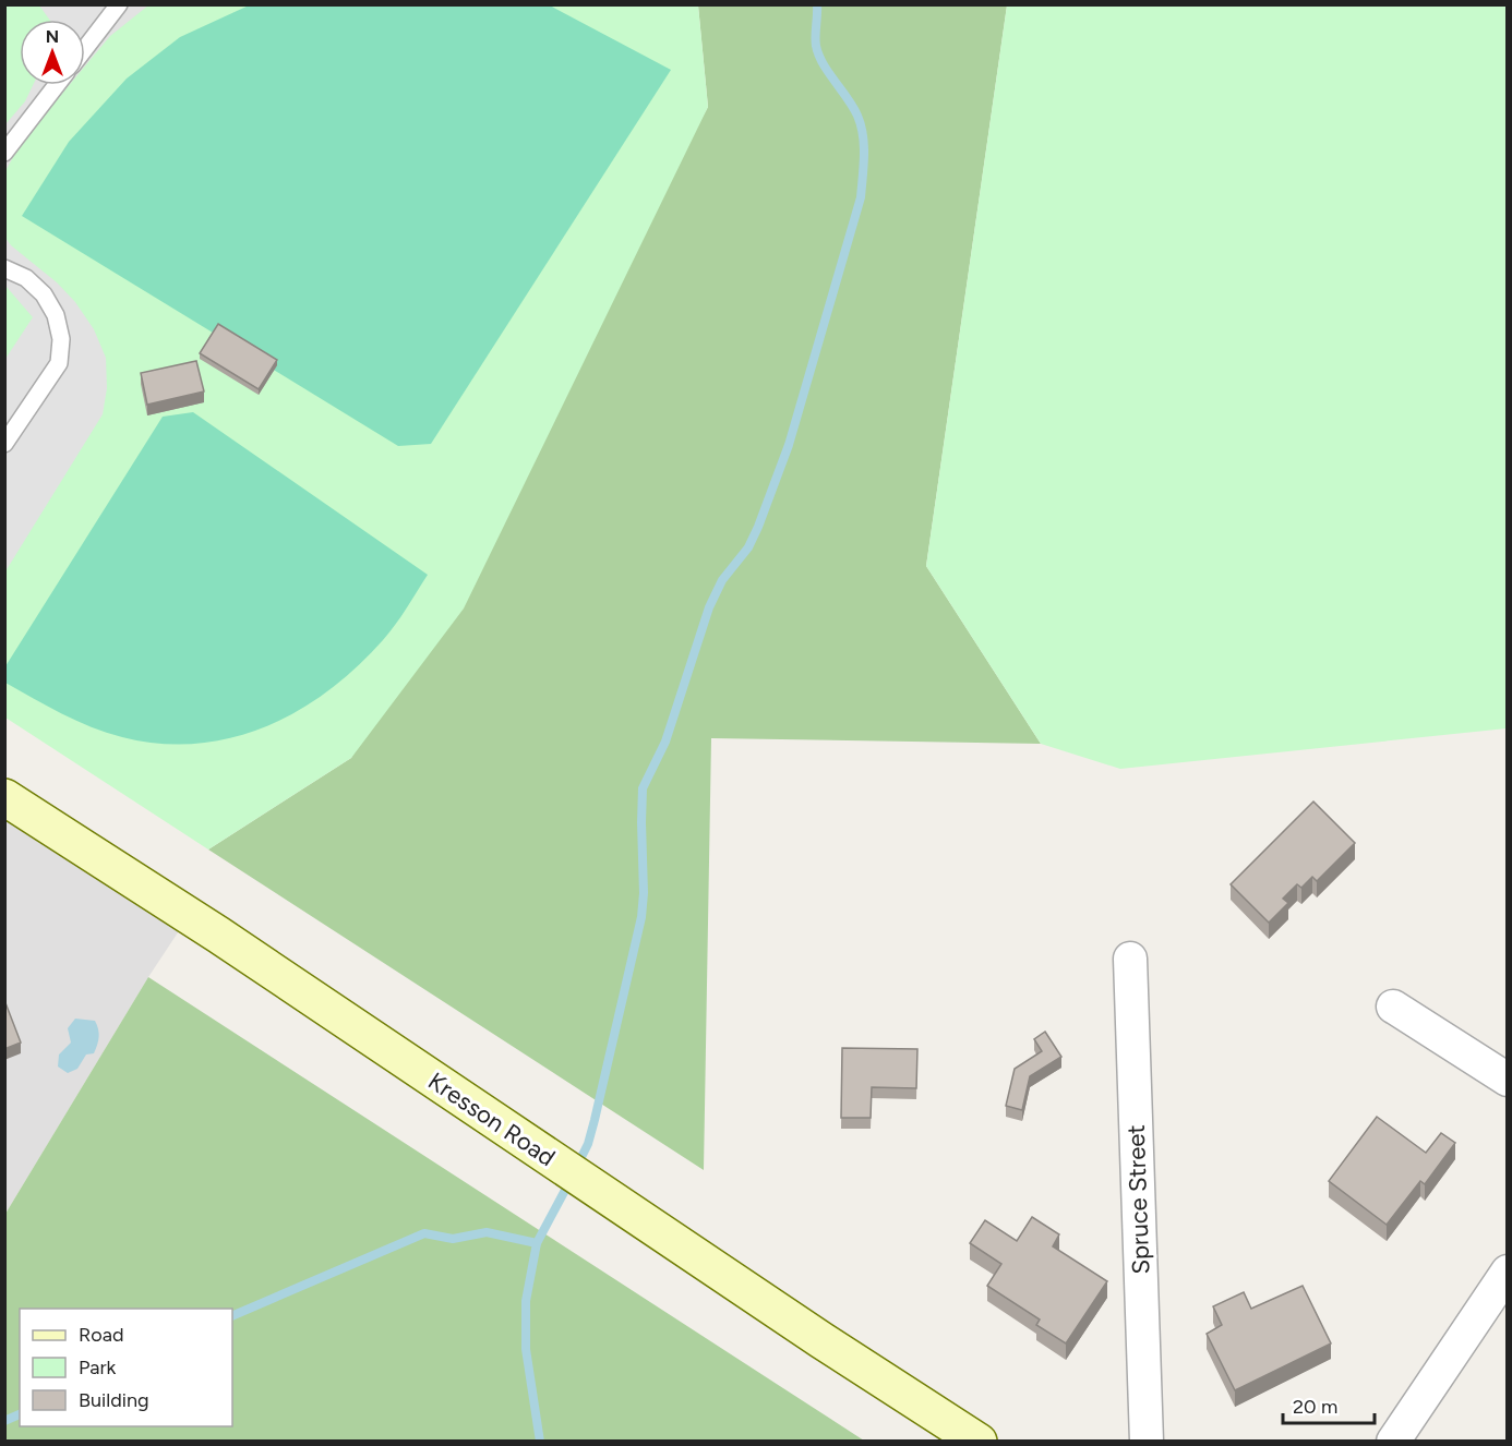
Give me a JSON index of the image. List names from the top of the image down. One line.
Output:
{"streets":{"main road":["Kresson Road"],"street":["Spruce Street"]},"legend":["Road","Park","Building"],"scale_bar":"20 m","north":"top"}
